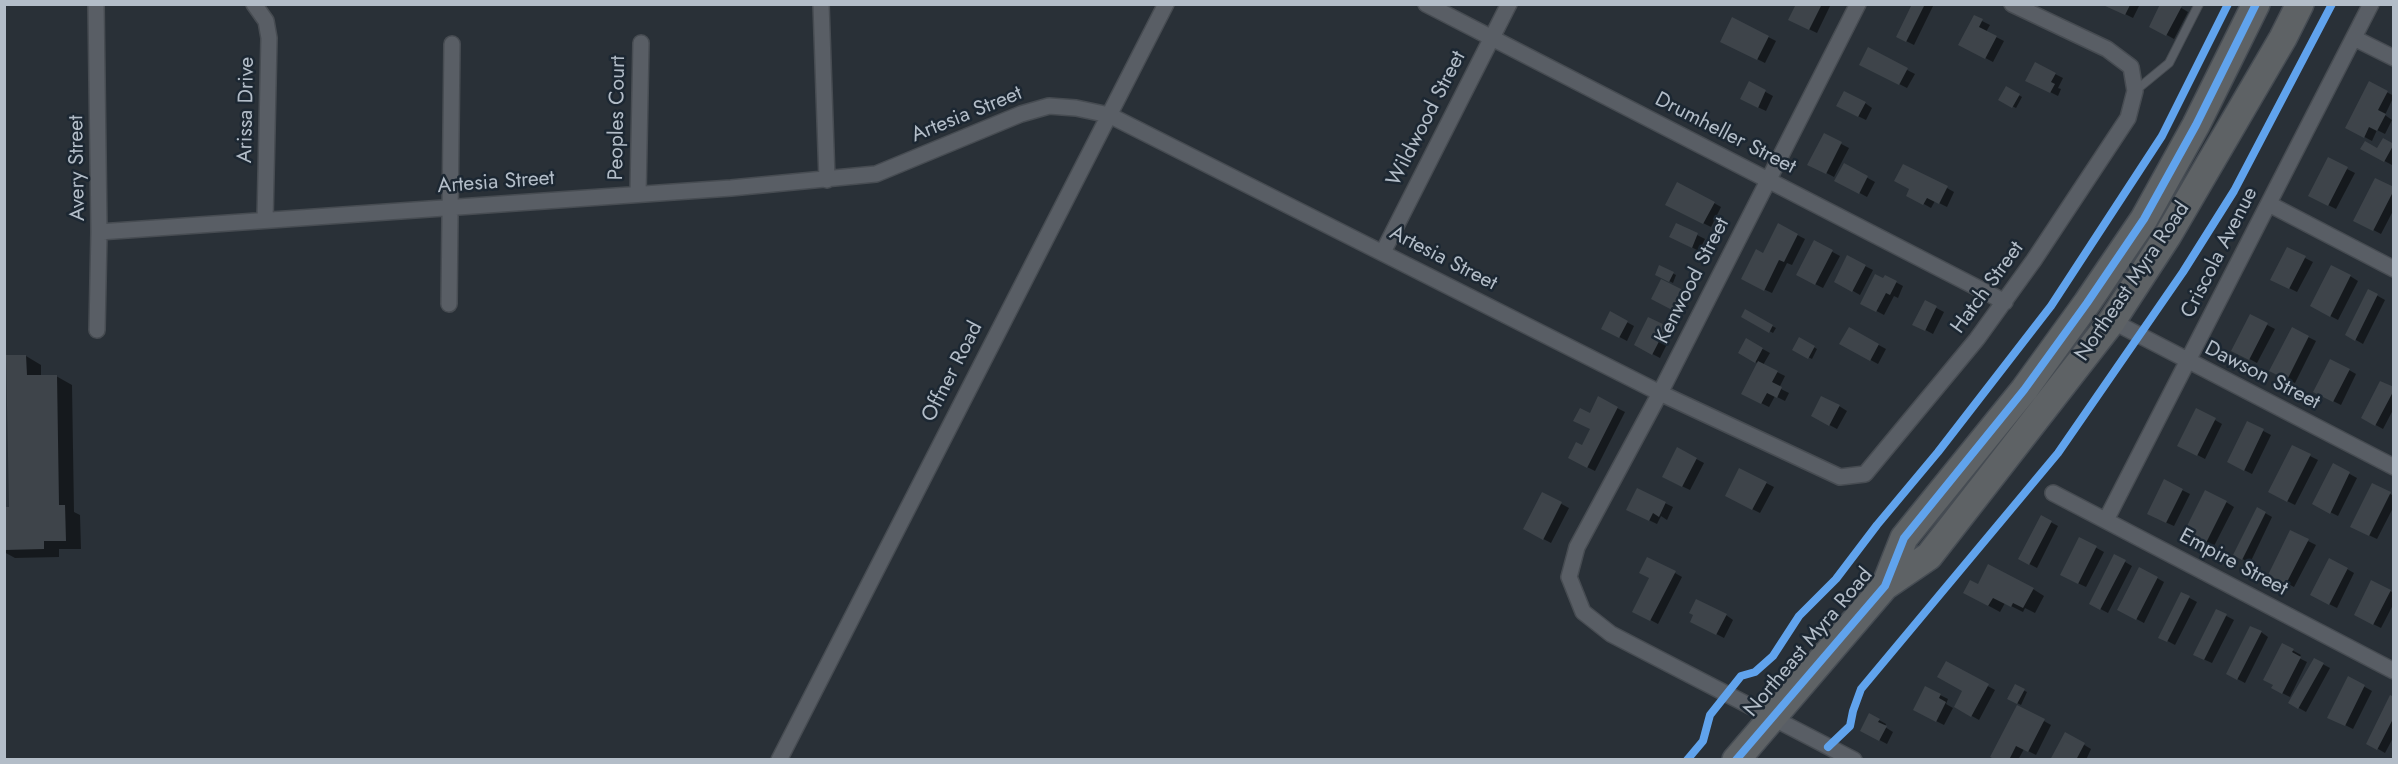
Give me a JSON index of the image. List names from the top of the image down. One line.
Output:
{"streets":{"highway":["Northeast Myra Road"],"street":["Arissa Drive","Artesia Street","Peoples Court","Wildwood Street","Drumheller Street","Avery Street","Criscola Avenue","Kenwood Street","Hatch Street","Offner Road","Dawson Street","Empire Street"]},"crossings":[["Arissa Drive","Artesia Street"],["Artesia Street","Peoples Court"],["Artesia Street","Wildwood Street"],["Artesia Street","Avery Street"],["Artesia Street","Kenwood Street"],["Artesia Street","Hatch Street"],["Artesia Street","Offner Road"],["Wildwood Street","Drumheller Street"],["Drumheller Street","Kenwood Street"],["Drumheller Street","Hatch Street"],["Criscola Avenue","Dawson Street"],["Criscola Avenue","Empire Street"],["Kenwood Street","Northeast Myra Road"],["Northeast Myra Road","Dawson Street"]]}
